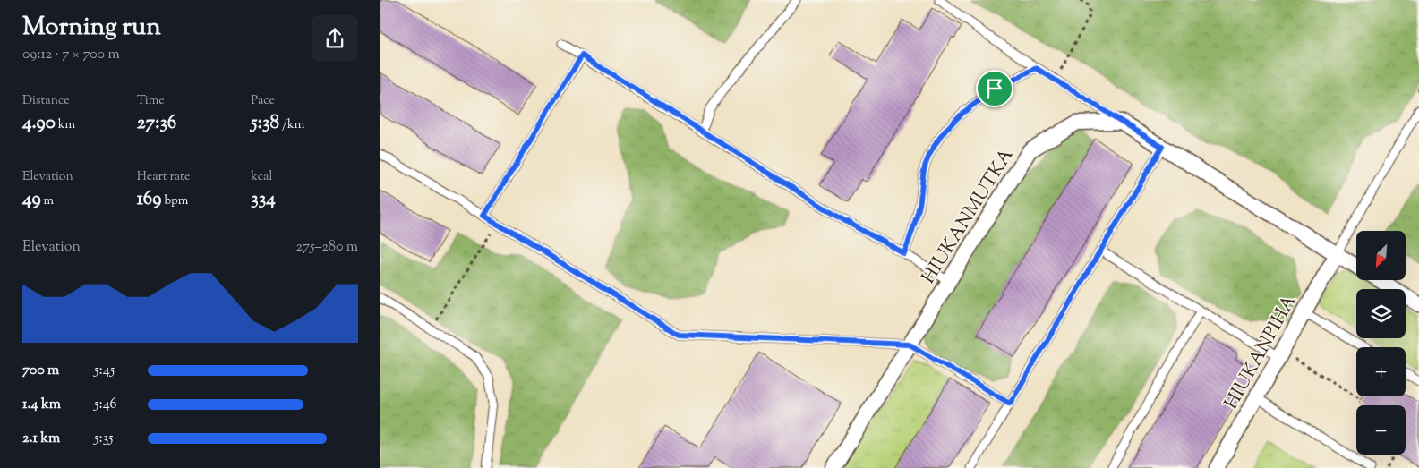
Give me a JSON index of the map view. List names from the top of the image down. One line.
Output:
{"streets":{"street":["HIUKANMUTKA","HIUKANPIHA"]},"north":"bottom left","page":{"heading":["Morning run","09:12 · 7 × 700 m"],"stats":[["Distance","4.90 km"],["Time","27:36"],["Pace","5:38 /km"],["Elevation","49 m"],["Heart rate","169 bpm"],["kcal","334"]],"chart":["Elevation","275–280 m"],"map_buttons":["+","−"],"list":[{"name":"700 m","note":"5:45"},{"name":"1.4 km","note":"5:46"},{"name":"2.1 km","note":"5:35"}]}}
